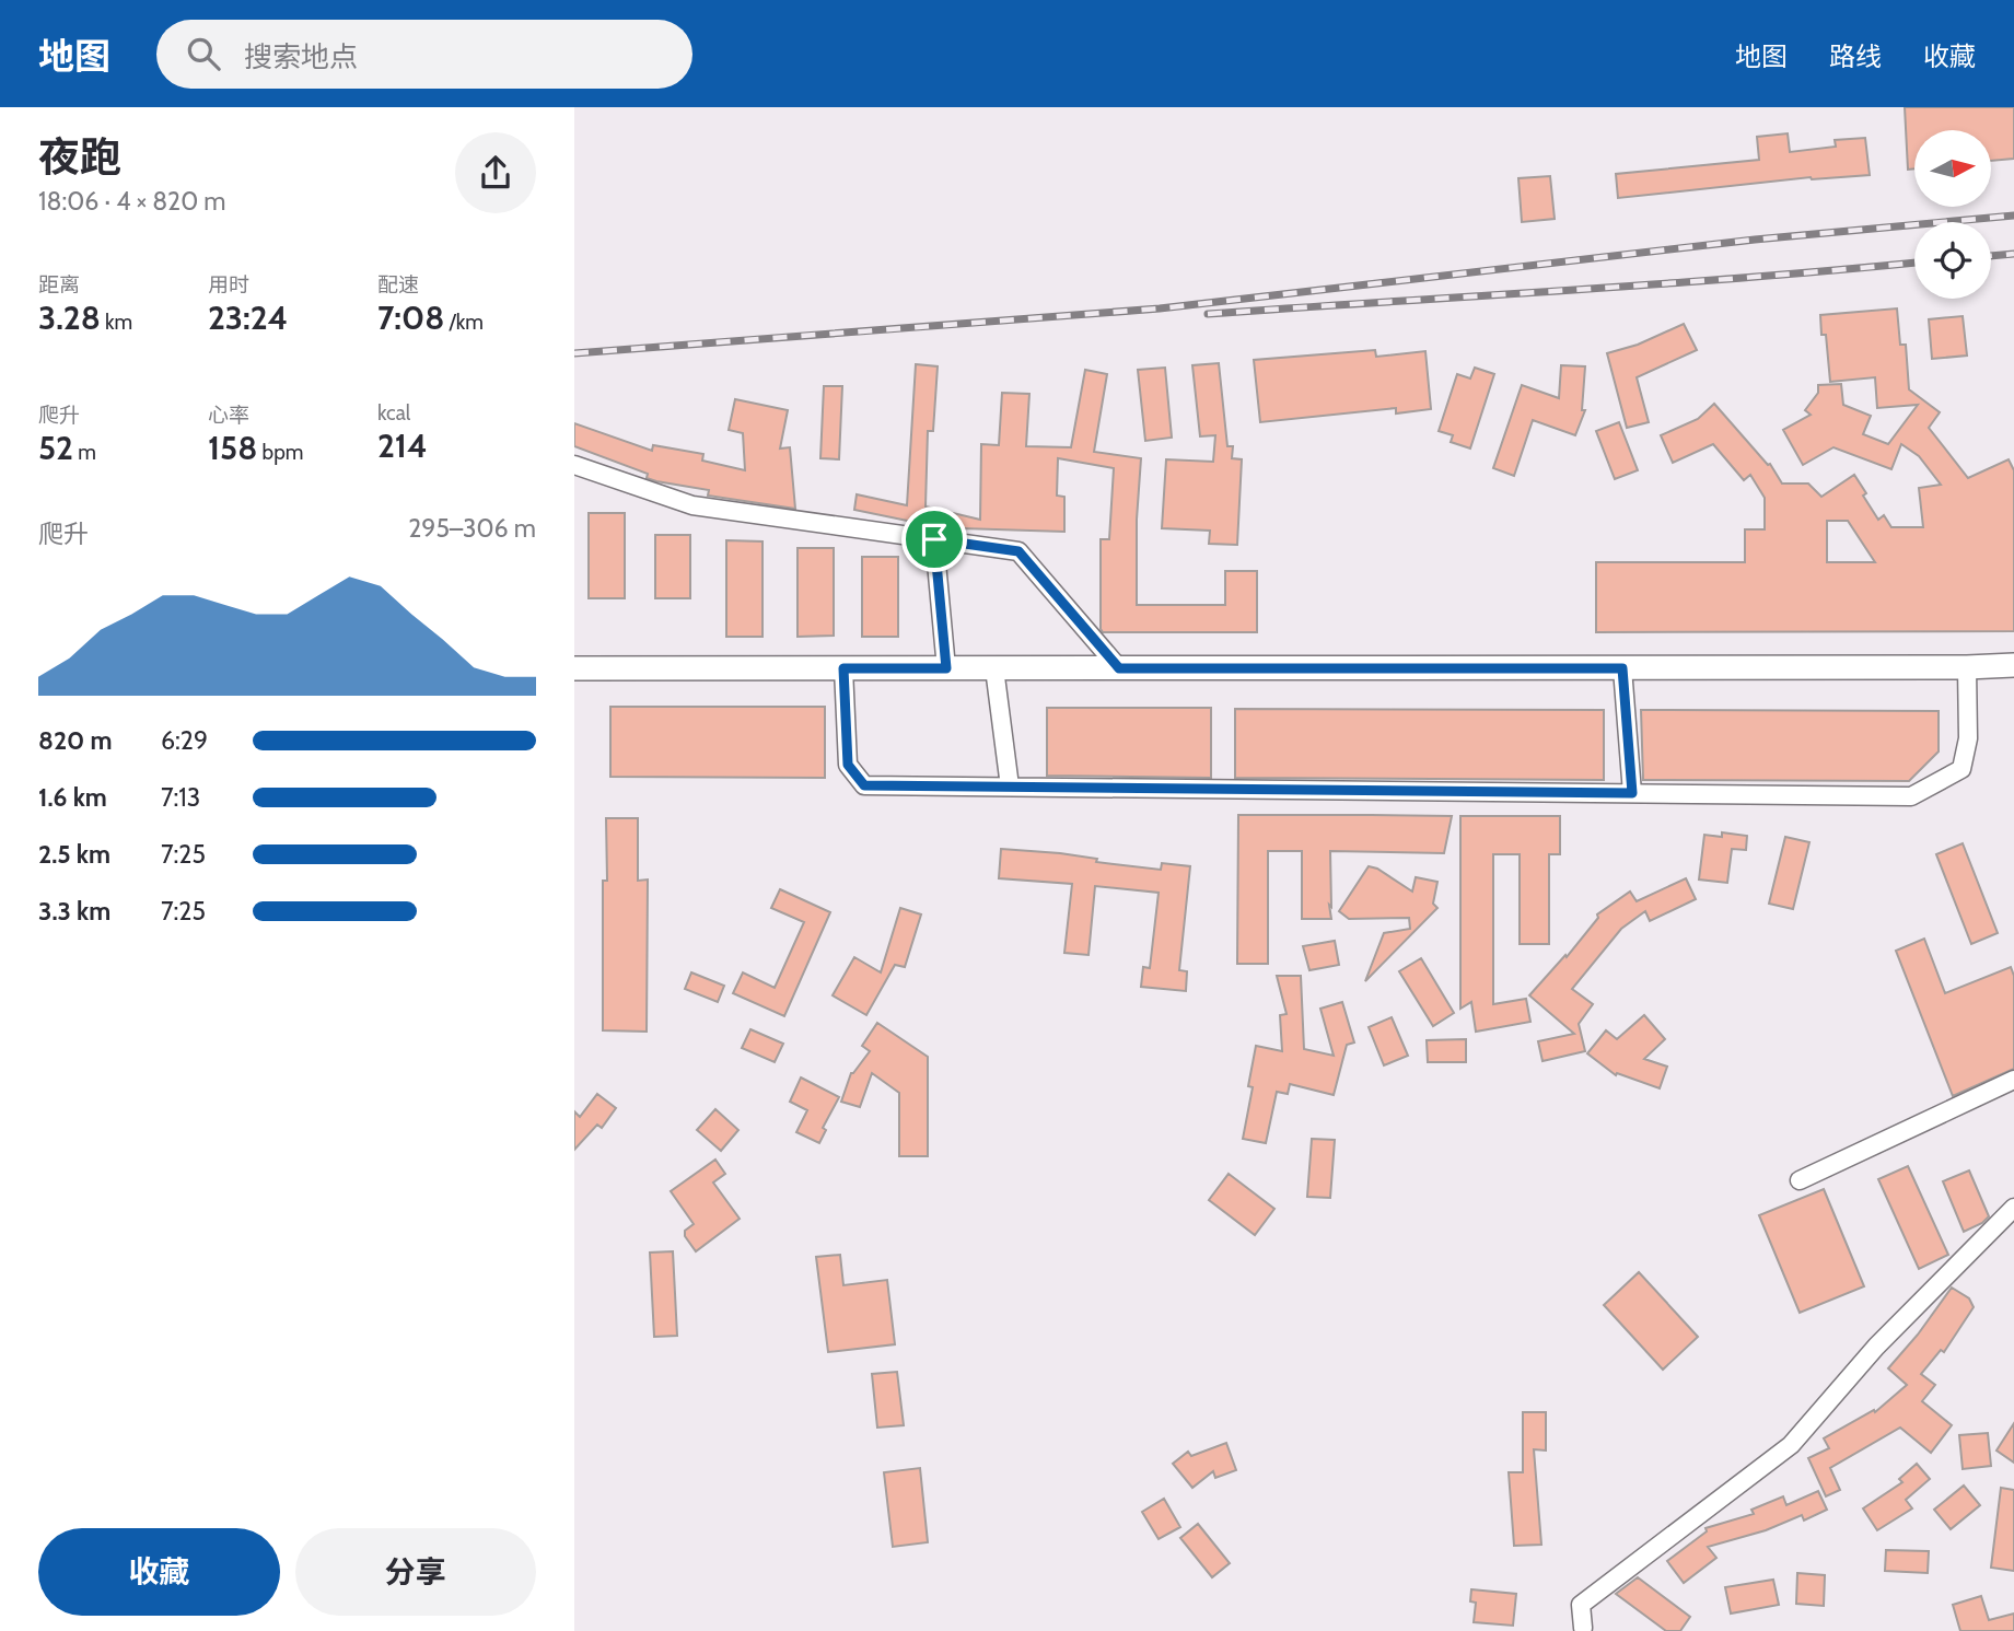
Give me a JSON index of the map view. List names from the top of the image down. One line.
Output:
{"north":"right","page":{"header":"地图","search":"搜索地点","nav":["地图","路线","收藏"],"heading":["夜跑","18:06 · 4 × 820 m"],"stats":[["距离","3.28 km"],["用时","23:24"],["配速","7:08 /km"],["爬升","52 m"],["心率","158 bpm"],["kcal","214"]],"chart":["爬升","295–306 m"],"list":[{"name":"820 m","note":"6:29"},{"name":"1.6 km","note":"7:13"},{"name":"2.5 km","note":"7:25"},{"name":"3.3 km","note":"7:25"}],"buttons":["收藏","分享"]}}
